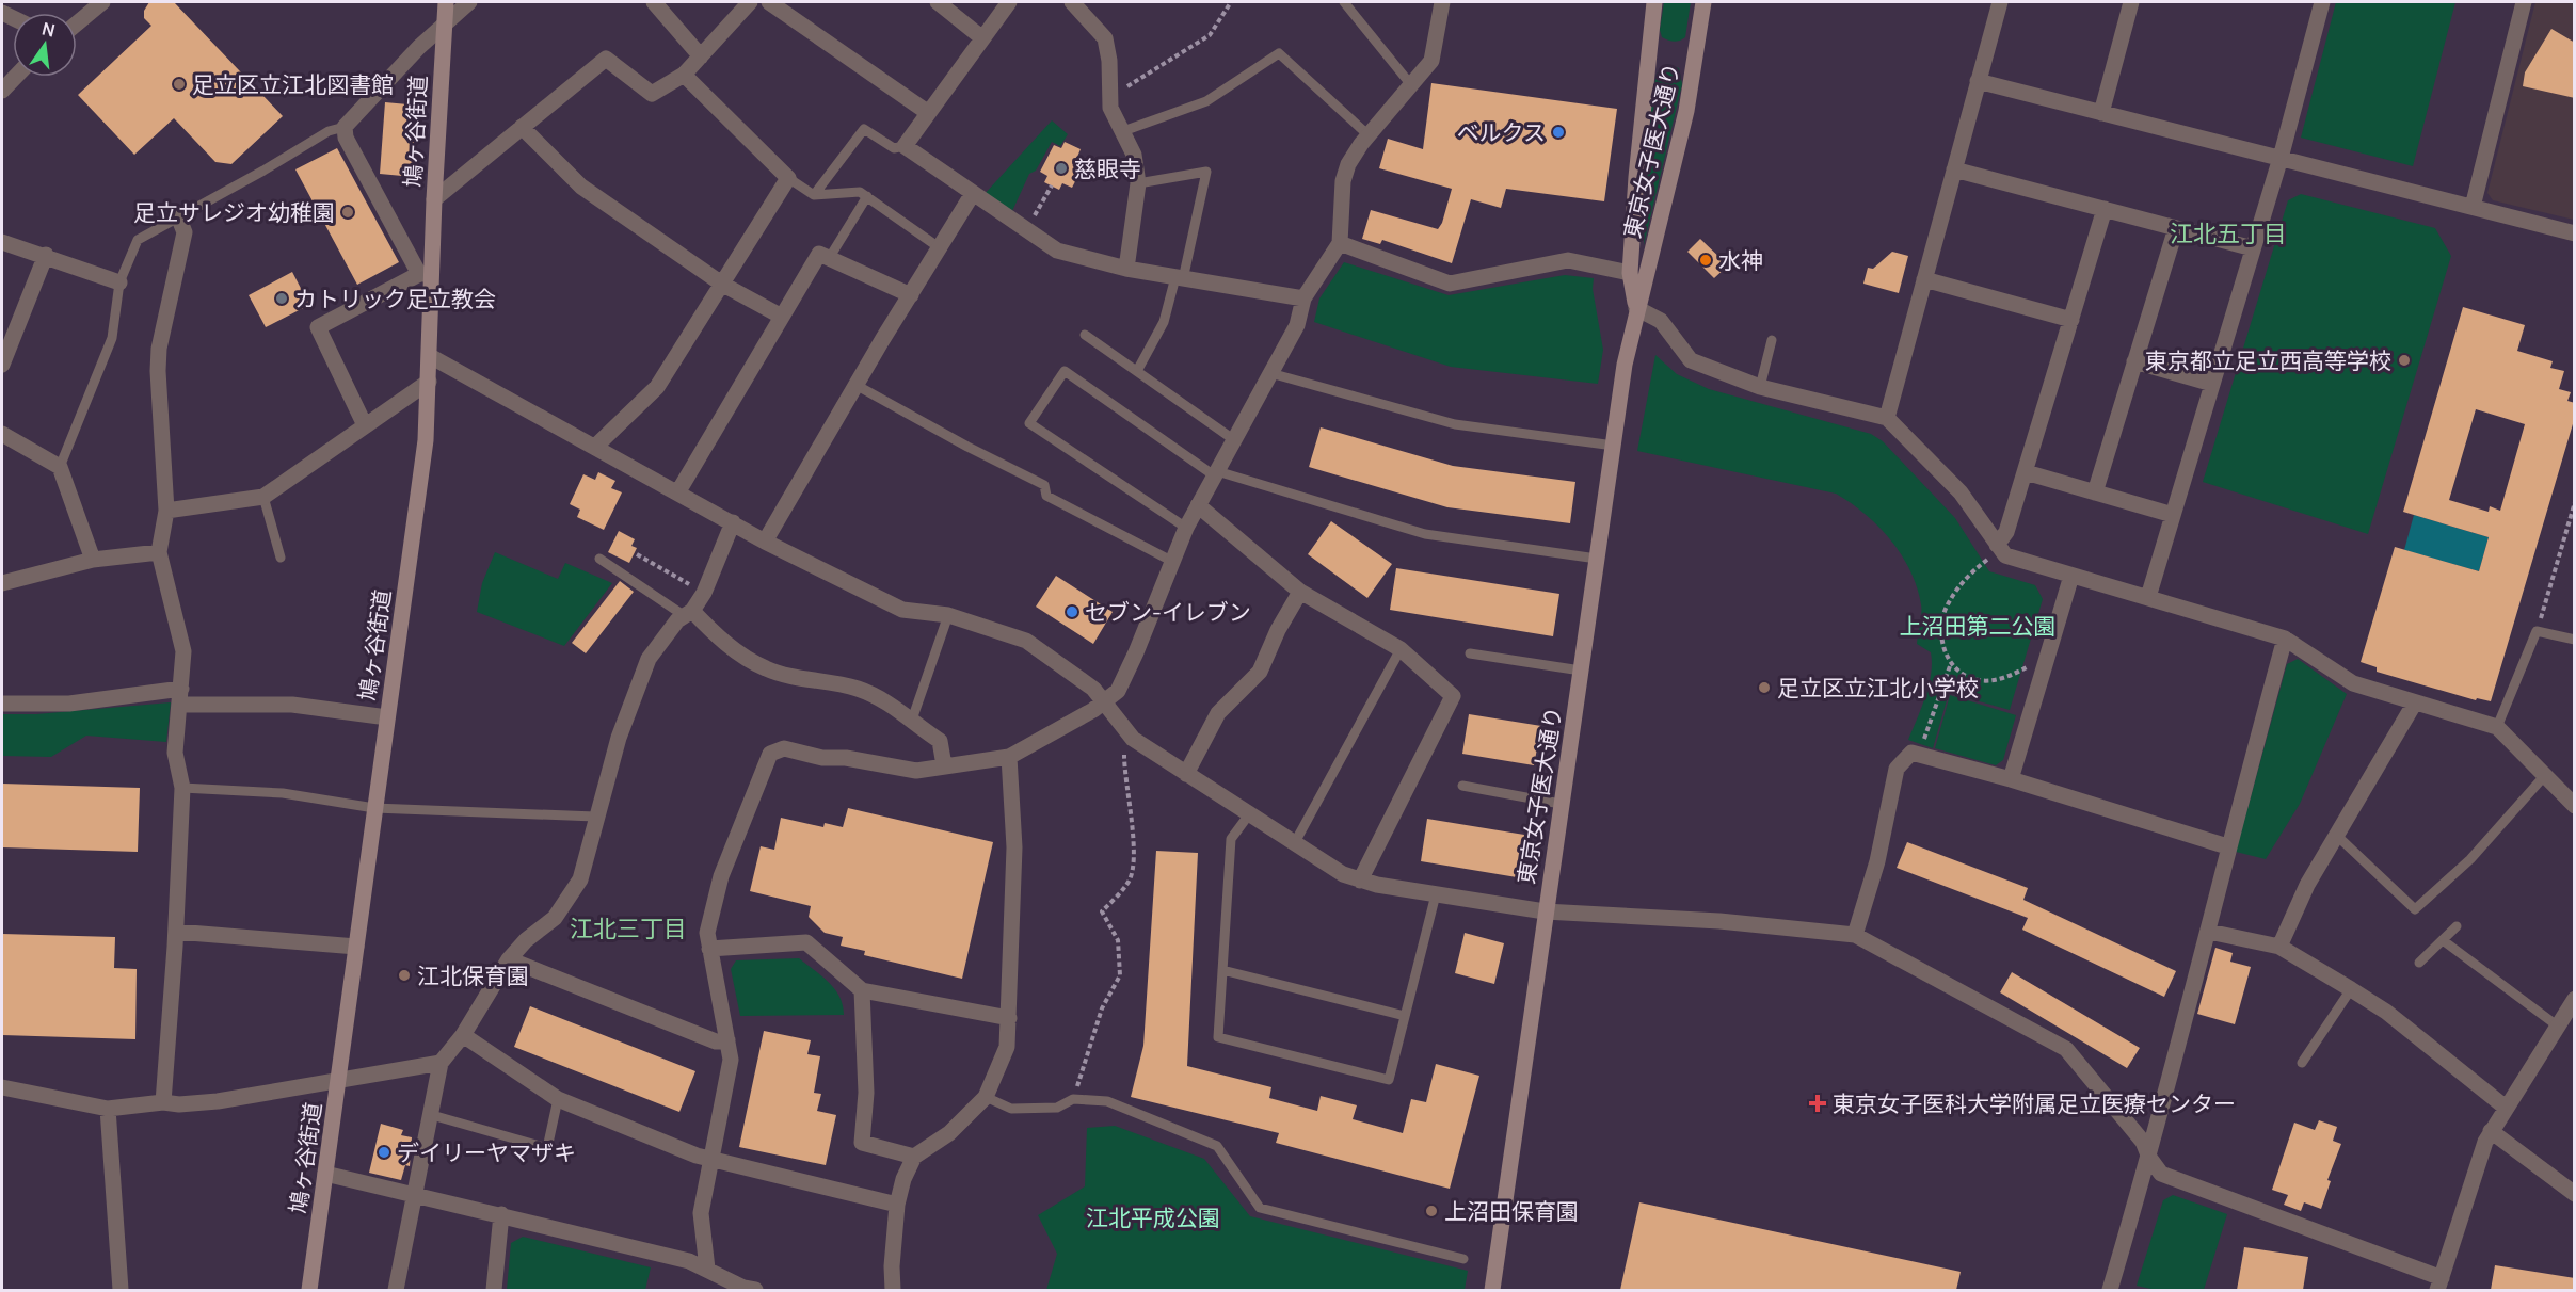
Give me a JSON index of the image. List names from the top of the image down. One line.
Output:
{"streets":{"street":["鳩ヶ谷街道","東京女子医大通り"]},"districts":["江北五丁目","江北三丁目"],"parks":["上沼田第二公園","江北平成公園"],"places":{"other":["足立区立江北図書館","ベルクス","慈眼寺","足立サレジオ幼稚園","水神","カトリック足立教会","東京都立足立西高等学校","セブン-イレブン","足立区立江北小学校","江北保育園","デイリーヤマザキ","上沼田保育園"],"health":["東京女子医科大学附属足立医療センター"]},"north":"top"}
